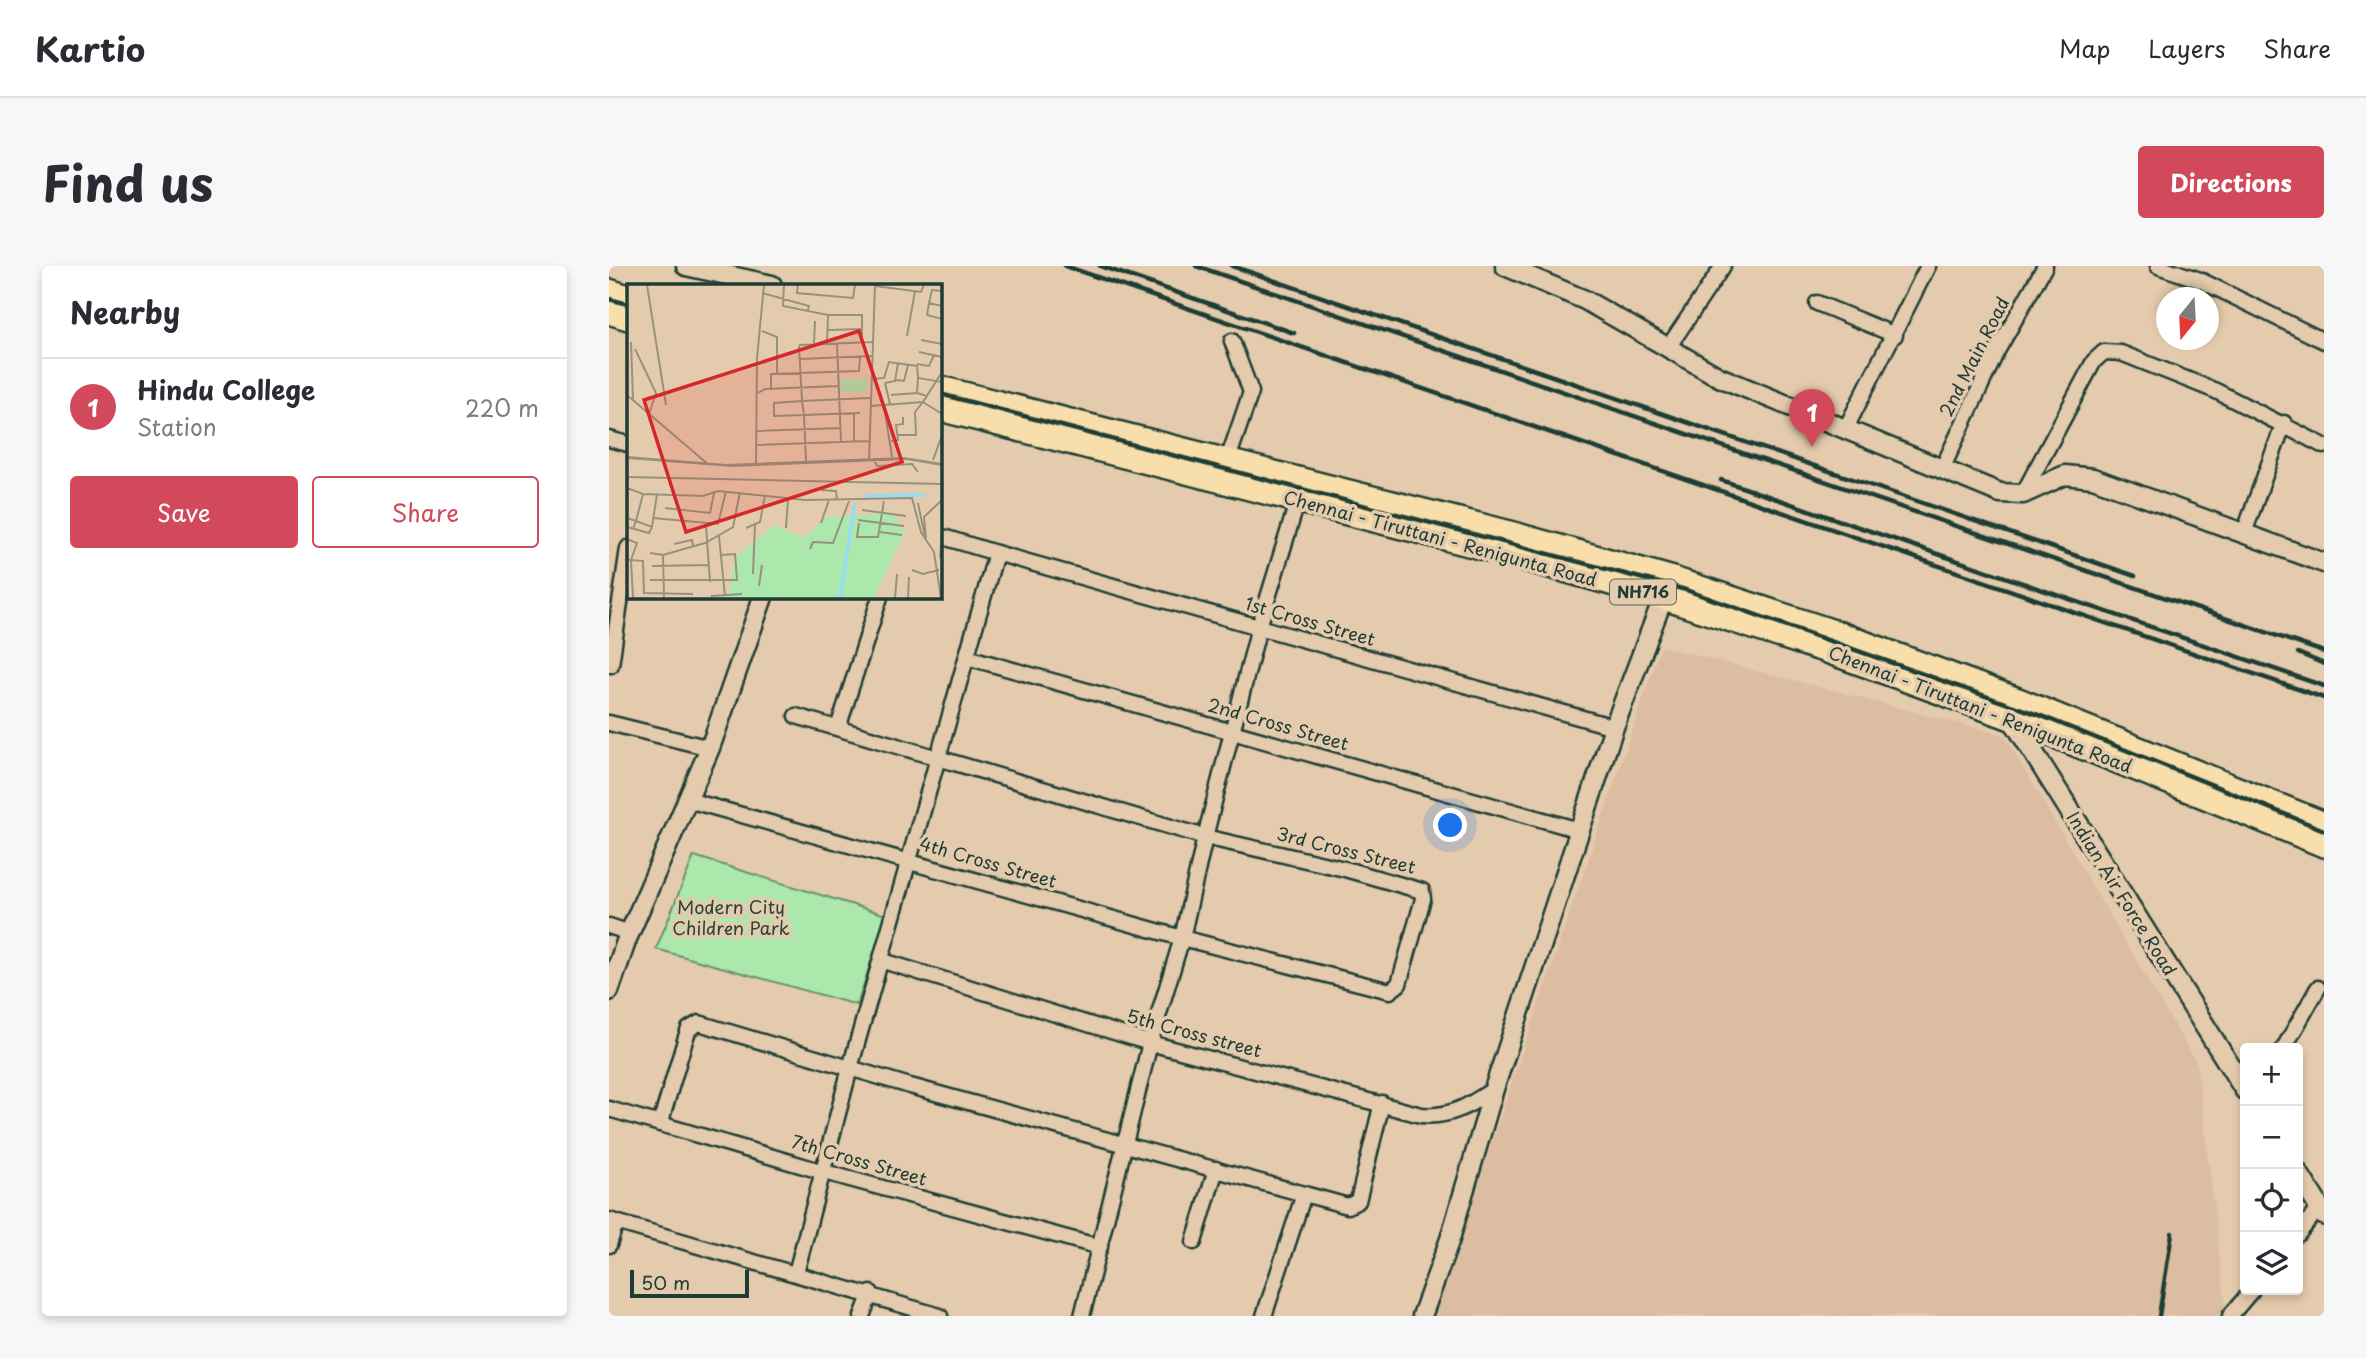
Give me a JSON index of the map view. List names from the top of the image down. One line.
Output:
{"streets":{"highway":["Chennai - Tiruttani - Renigunta Road","NH716"],"main road":["Indian Air Force Road"],"street":["2nd Main Road","1st Cross Street","2nd Cross Street","3rd Cross Street","4th Cross Street","5th Cross street","7th Cross Street"]},"crossings":[["Chennai - Tiruttani - Renigunta Road","Indian Air Force Road"],["3rd Cross Street","4th Cross Street"]],"parks":["Modern City Children Park"],"scale_bar":"50 m","north":"bottom","page":{"header":"Kartio","nav":["Map","Layers","Share"],"title":"Find us","buttons":["Directions",["Save","Share"]],"heading":"Nearby","list":[{"mark":"1","name":"Hindu College","note":"Station","value":"220 m"}],"pins":"1","map_buttons":["+","−"],"scale":"50 m"}}
